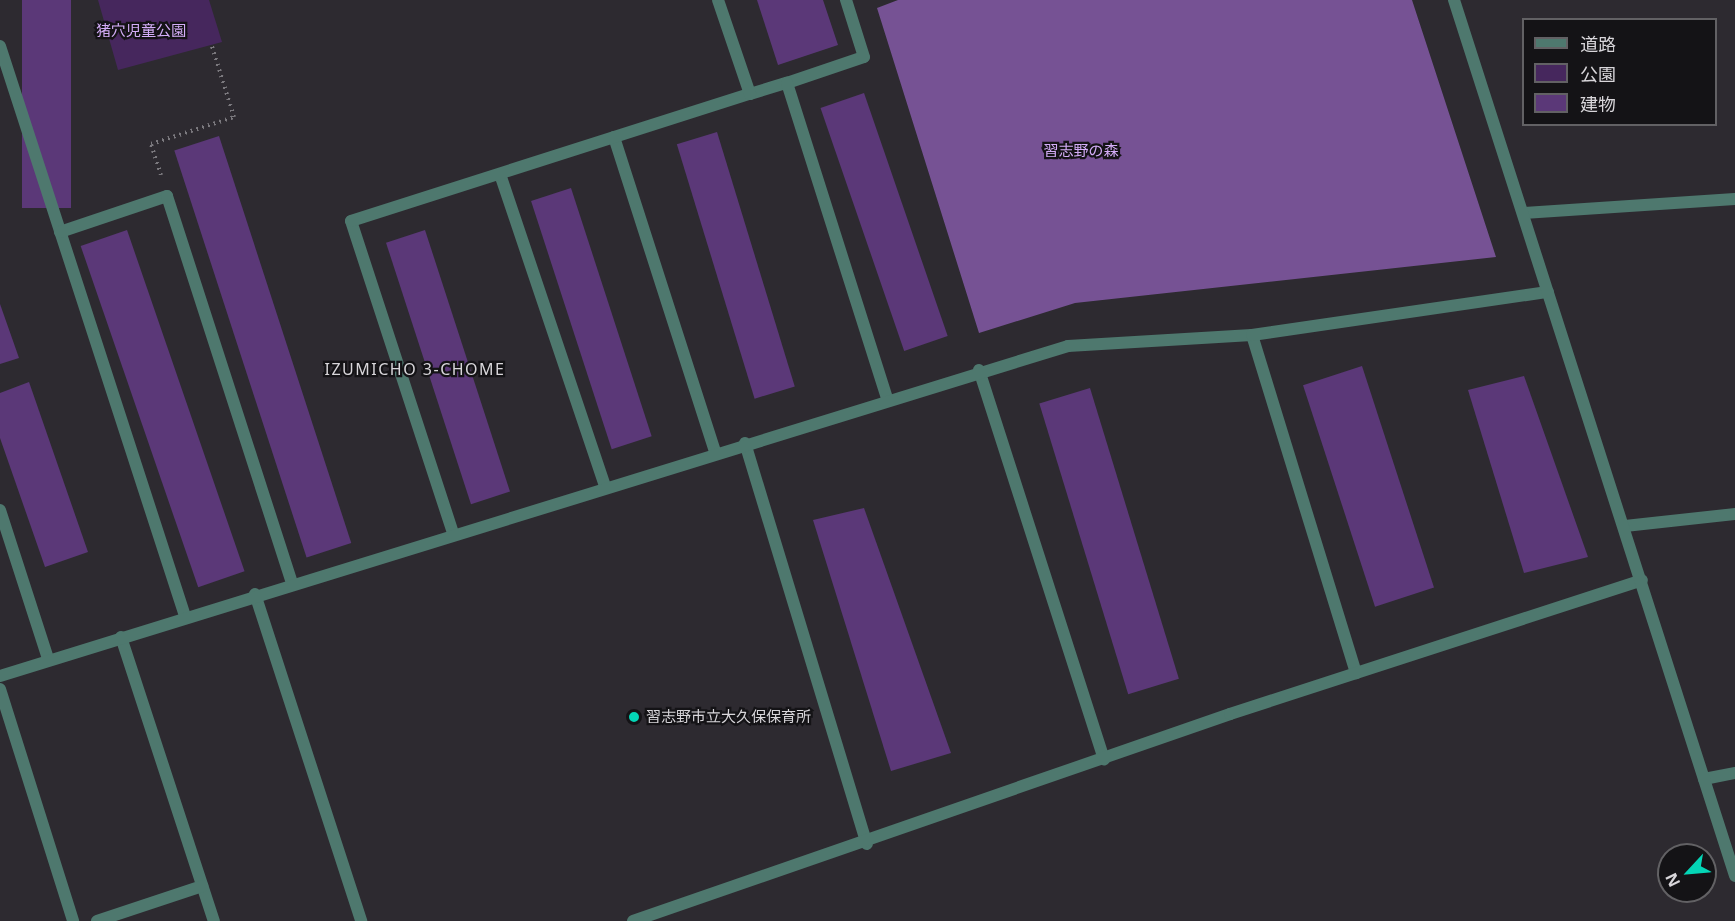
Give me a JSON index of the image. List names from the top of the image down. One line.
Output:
{"districts":["IZUMICHO 3-CHOME"],"parks":["猪穴児童公園","習志野の森"],"places":["習志野市立大久保保育所"],"legend":["道路","公園","建物"],"north":"bottom left"}
